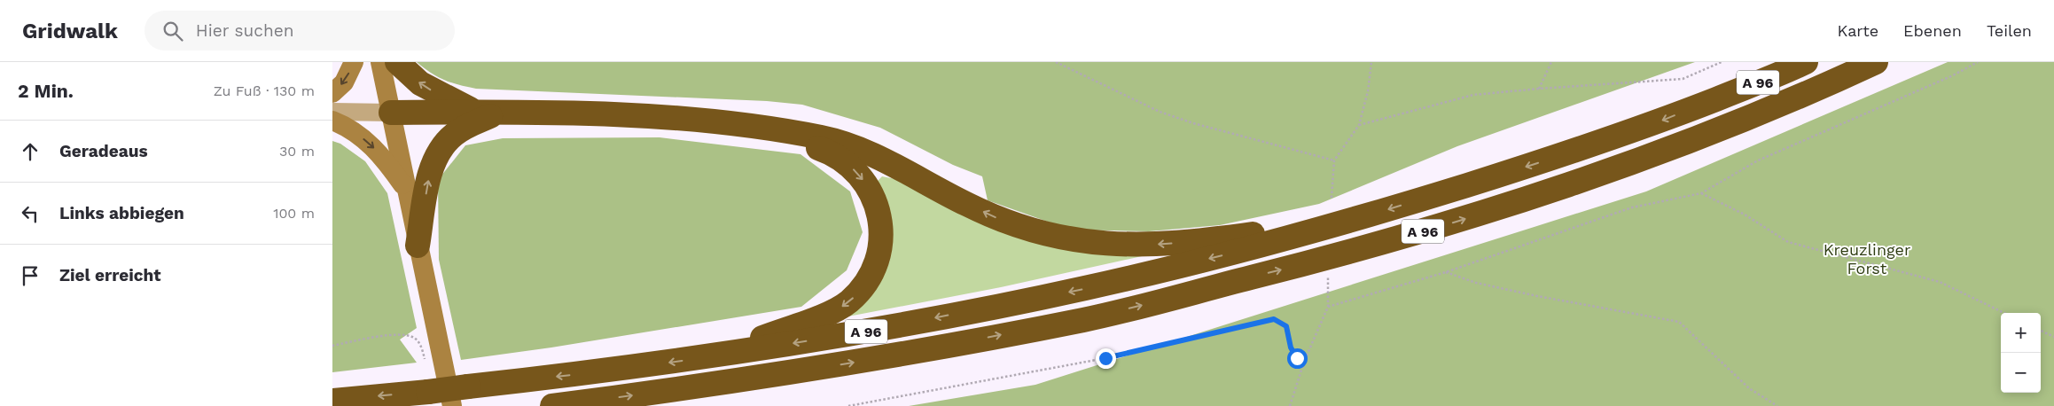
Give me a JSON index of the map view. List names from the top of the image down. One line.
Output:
{"streets":{"highway":["A 96"]},"parks":["Kreuzlinger Forst"],"page":{"header":"Gridwalk","search":"Hier suchen","nav":["Karte","Ebenen","Teilen"],"heading":["2 Min.","Zu Fuß · 130 m"],"list":[["Geradeaus","30 m"],["Links abbiegen","100 m"],"Ziel erreicht"],"map_buttons":["+","−"]}}
